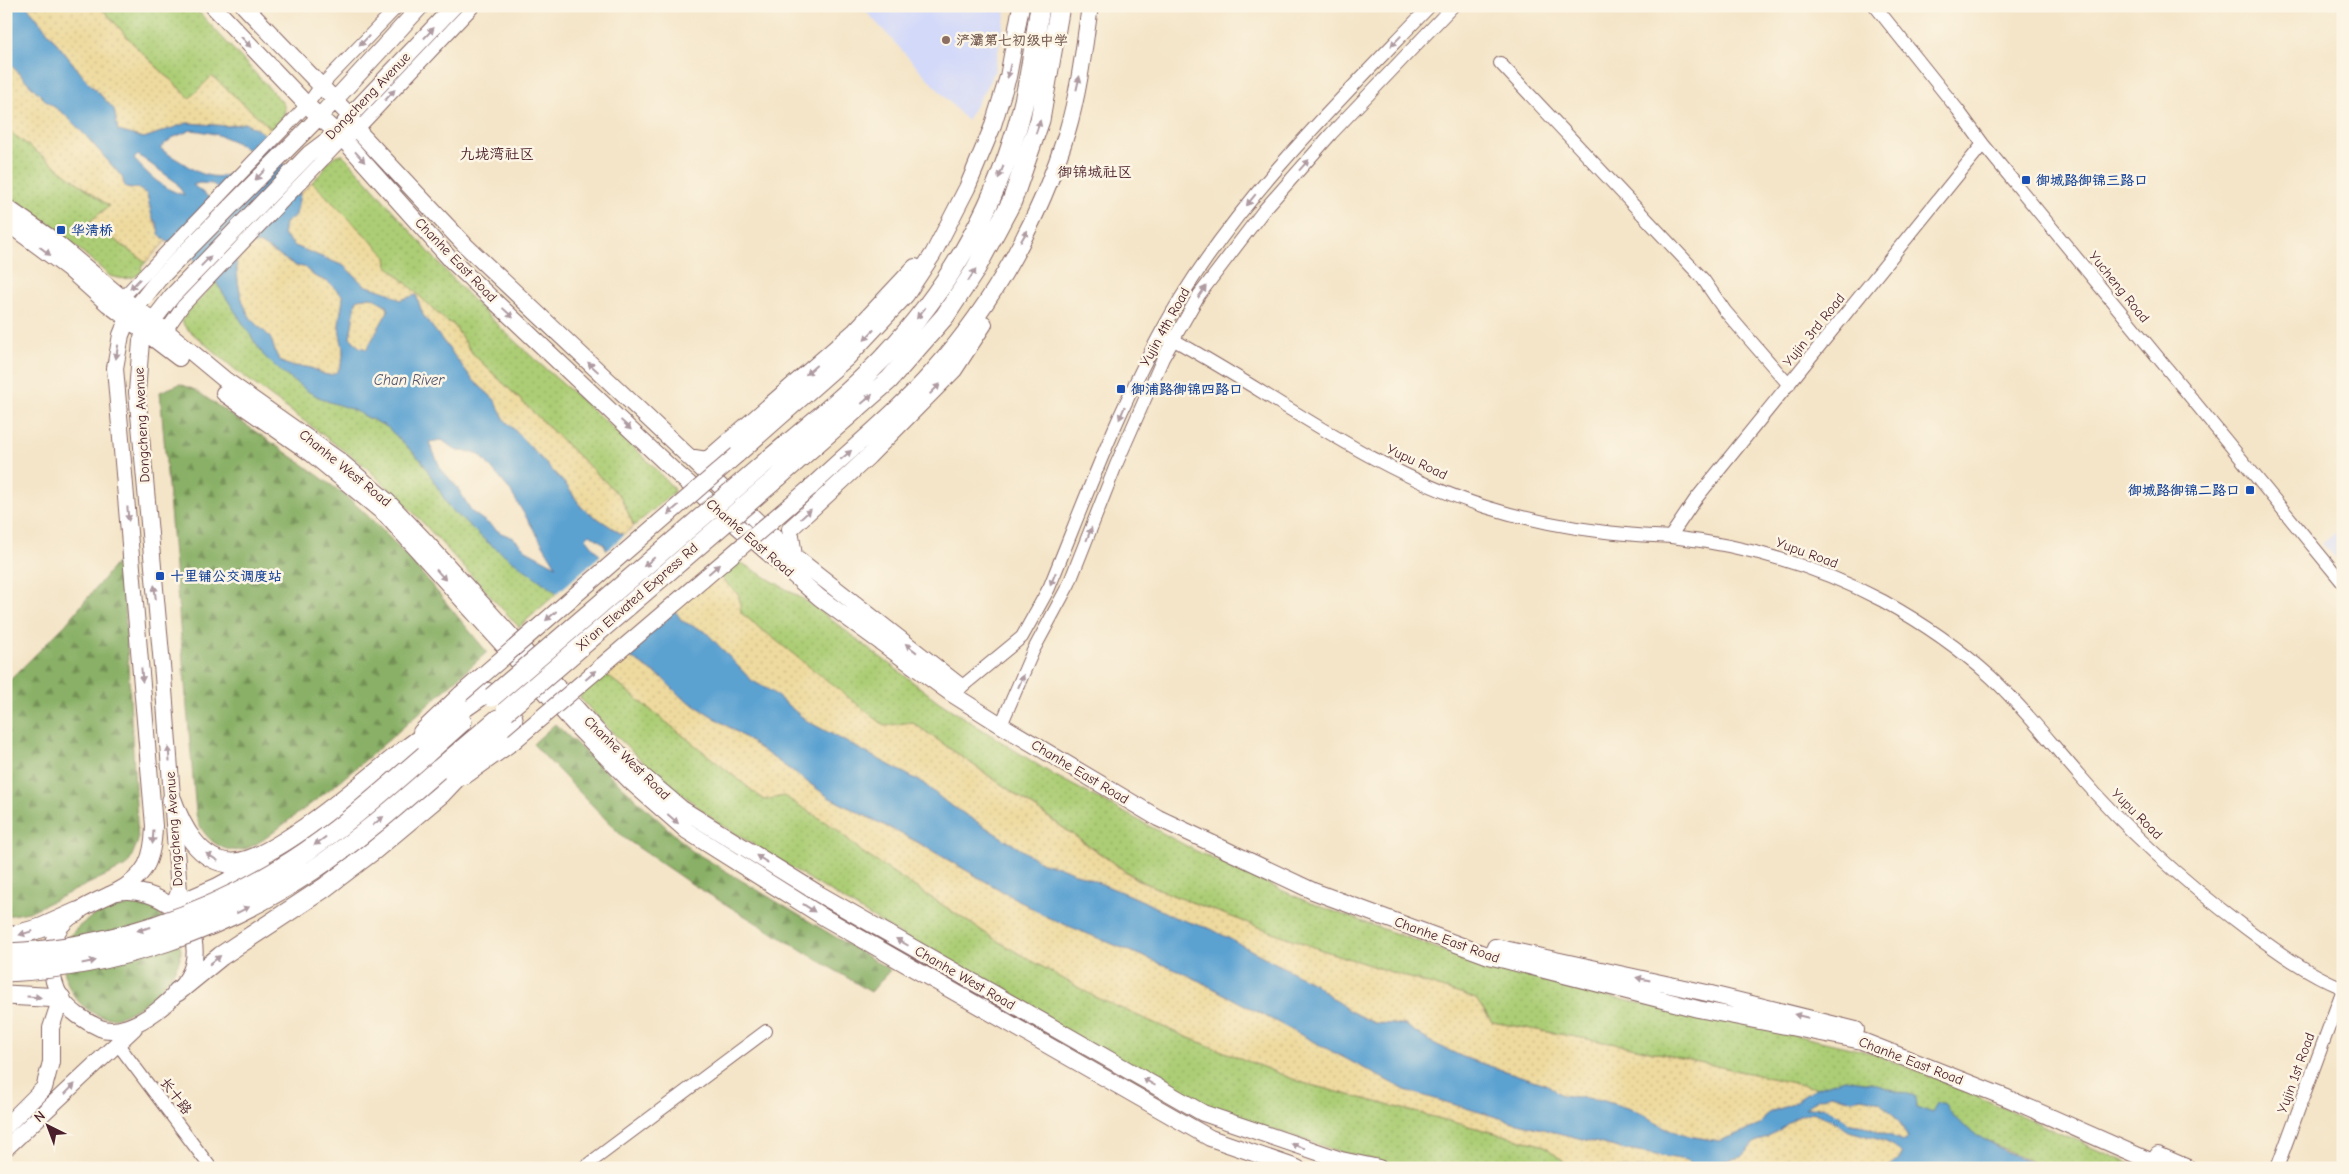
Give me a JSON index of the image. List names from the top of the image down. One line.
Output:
{"streets":{"highway":["Xi'an Elevated Express Rd"],"main road":["Dongcheng Avenue","Chanhe East Road","Chanhe West Road"],"street":["Yucheng Road","Yujin 4th Road","Yujin 3rd Road","Yupu Road","Yujin 1st Road","长十路"]},"crossings":[["Dongcheng Avenue","Chanhe East Road"],["Dongcheng Avenue","Chanhe West Road"],["Chanhe East Road","Yujin 4th Road"],["Yucheng Road","Yujin 3rd Road"],["Yujin 4th Road","Yupu Road"],["Yujin 3rd Road","Yupu Road"],["Yupu Road","Yujin 1st Road"]],"districts":["九垅湾社区","御锦城社区"],"water":["Chan River"],"places":{"other":["浐灞第七初级中学"],"transit":["御城路御锦三路口","华清桥","御浦路御锦四路口","御城路御锦二路口","十里铺公交调度站"]},"north":"top left"}
